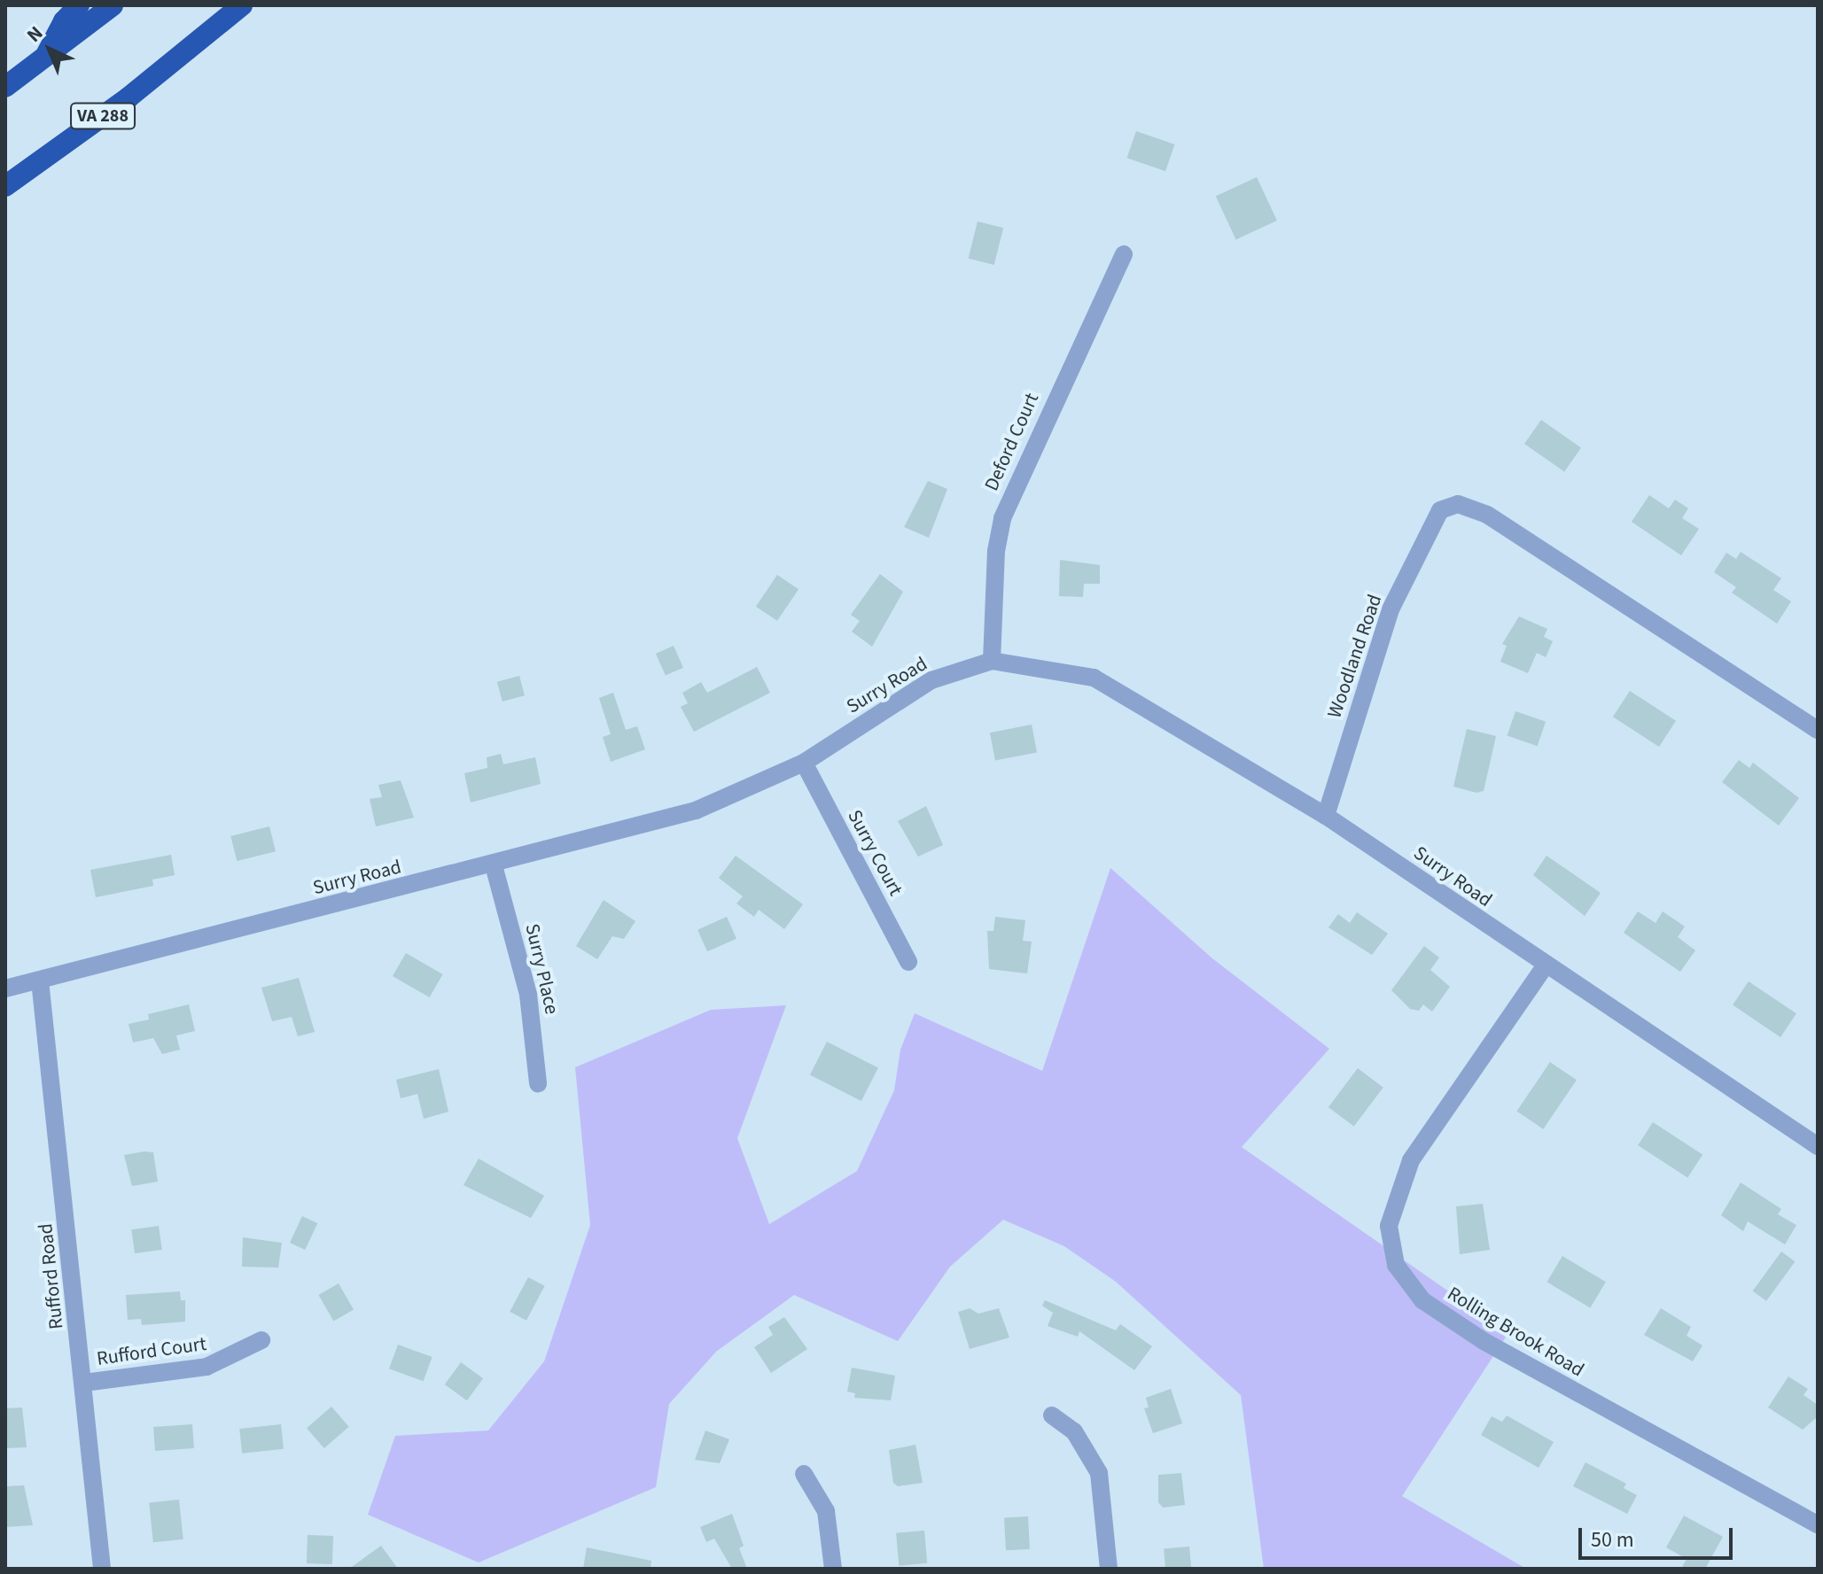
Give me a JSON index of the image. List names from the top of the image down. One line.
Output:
{"streets":{"highway":["VA 288"],"street":["Deford Court","Woodland Road","Surry Road","Surry Court","Surry Place","Rufford Road","Rolling Brook Road","Rufford Court"]},"crossings":[["Deford Court","Surry Road"],["Woodland Road","Surry Road"],["Surry Road","Surry Court"],["Surry Road","Surry Place"],["Surry Road","Rufford Road"],["Surry Road","Rolling Brook Road"],["Rufford Road","Rufford Court"]],"scale_bar":"50 m","north":"top left"}
